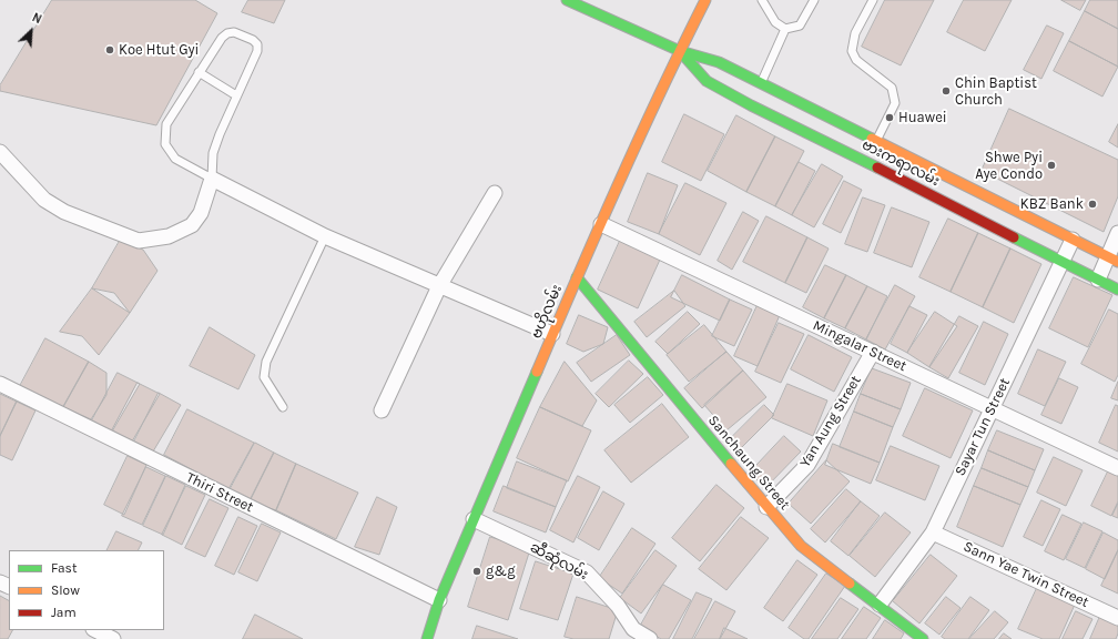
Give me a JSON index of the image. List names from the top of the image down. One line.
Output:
{"streets":{"main road":["ဗားကရာလမ်း","ဗဟိုလမ်း","Sanchaung Street"],"street":["Mingalar Street","Yan Aung Street","Sayar Tun Street","Thiri Street","ဆီဆုံလမ်း","Sann Yae Twin Street"]},"crossings":[["ဗားကရာလမ်း","ဗဟိုလမ်း"],["ဗားကရာလမ်း","Sayar Tun Street"],["ဗဟိုလမ်း","Mingalar Street"],["ဗဟိုလမ်း","Sanchaung Street"],["ဗဟိုလမ်း","Thiri Street"],["ဗဟိုလမ်း","ဆီဆုံလမ်း"],["Mingalar Street","Yan Aung Street"],["Mingalar Street","Sayar Tun Street"],["Yan Aung Street","Sanchaung Street"],["Sayar Tun Street","Sanchaung Street"],["Sayar Tun Street","Sann Yae Twin Street"]],"places":["Koe Htut Gyi","Chin Baptist Church","Huawei","Shwe Pyi Aye Condo","KBZ Bank","g&g"],"legend":["Fast","Slow","Jam"],"north":"top right"}
